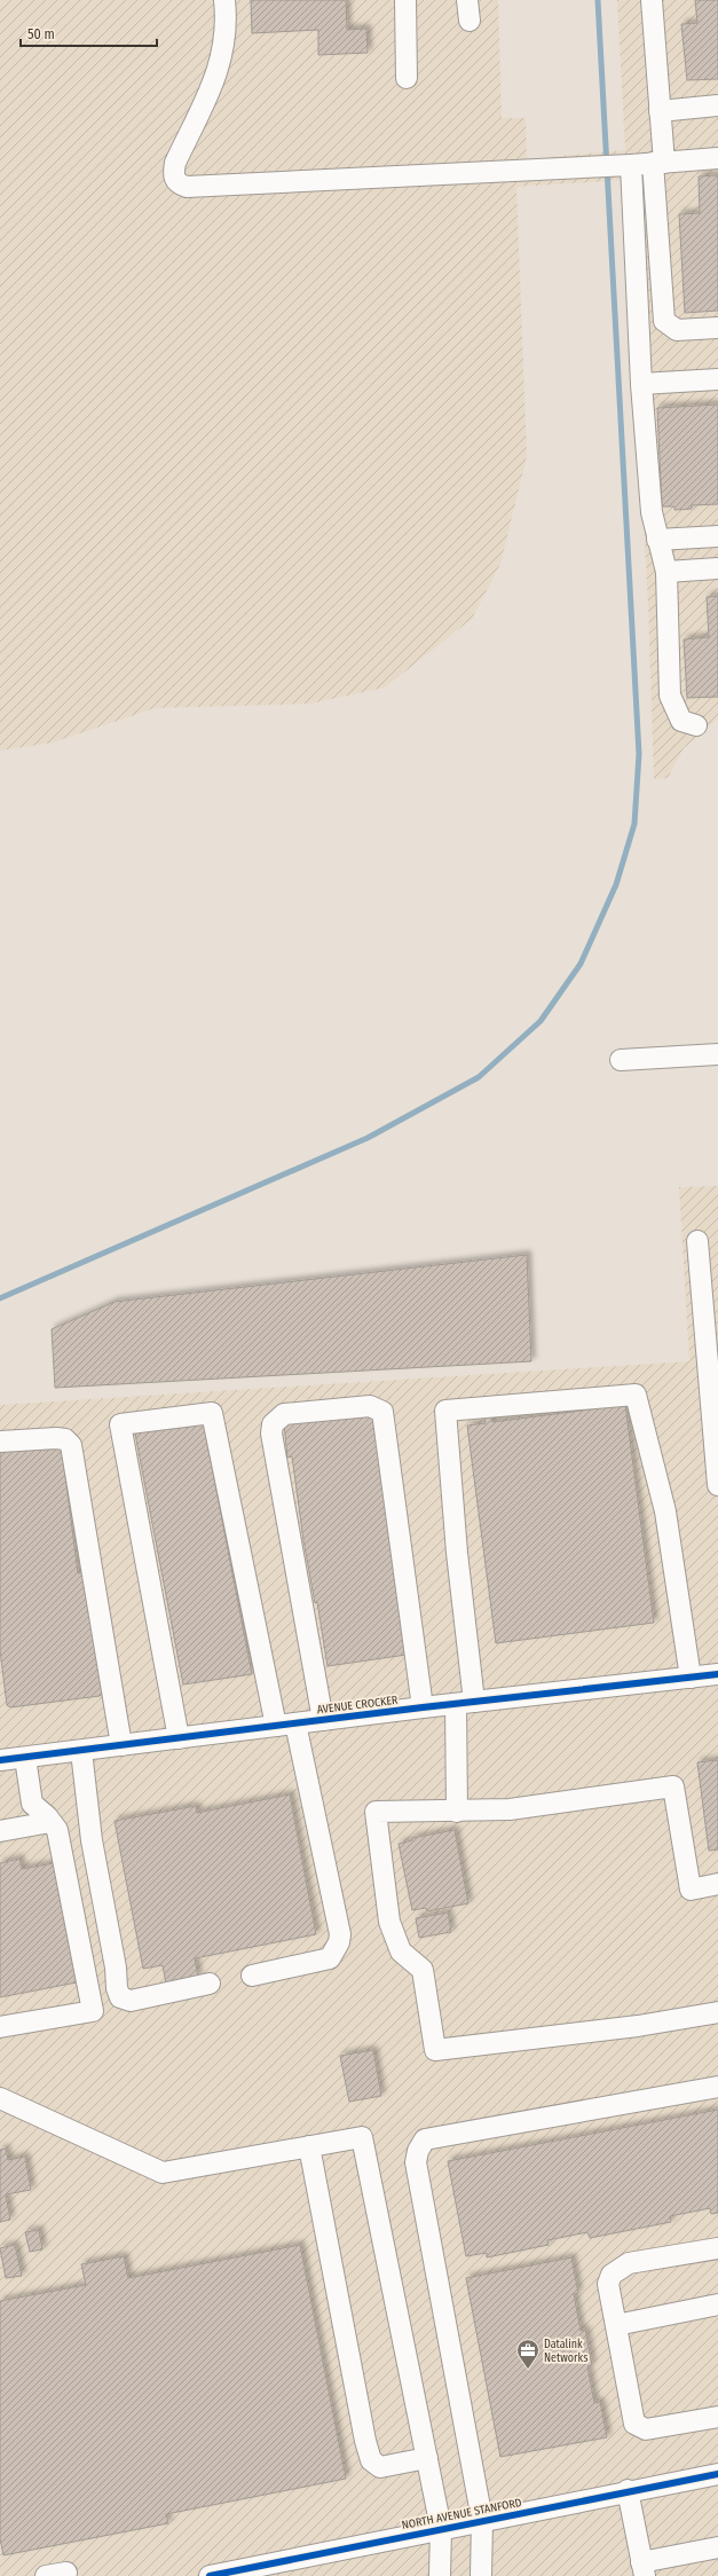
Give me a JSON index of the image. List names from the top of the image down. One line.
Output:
{"streets":{"street":["AVENUE CROCKER","NORTH AVENUE STANFORD"]},"places":{"office":["Datalink Networks"]},"scale_bar":"50 m"}
